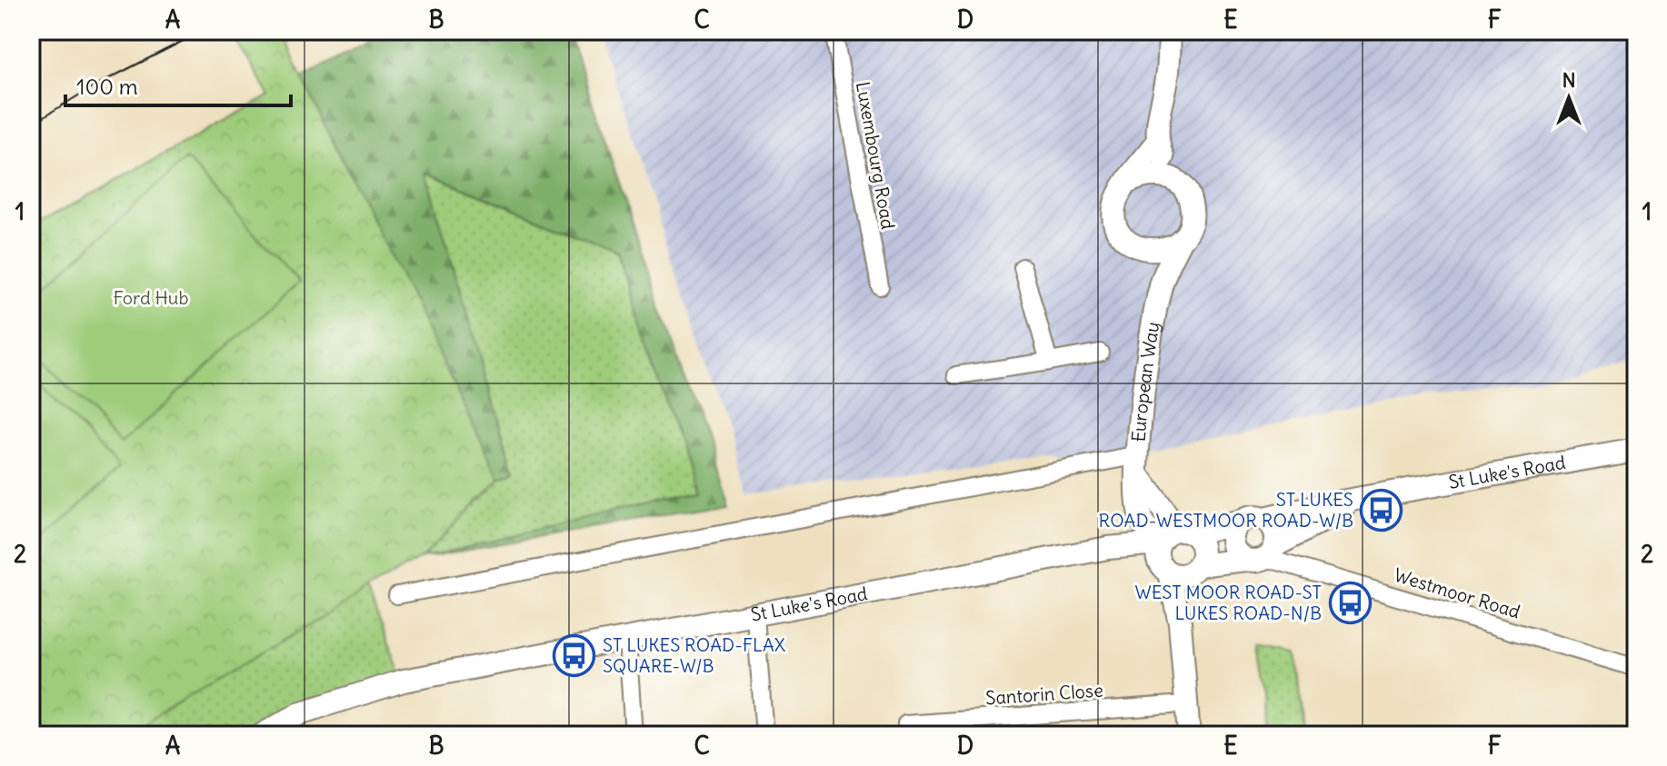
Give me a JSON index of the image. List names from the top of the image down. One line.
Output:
{"streets":{"street":["Luxembourg Road","European Way","St Luke's Road","Westmoor Road","Santorin Close"]},"crossings":[["European Way","St Luke's Road"],["St Luke's Road","Westmoor Road"]],"parks":["Ford Hub"],"places":{"bus stop":["ST LUKES ROAD-WESTMOOR ROAD-W/B","WEST MOOR ROAD-ST LUKES ROAD-N/B","ST LUKES ROAD-FLAX SQUARE-W/B"]},"scale_bar":"100 m","north":"top","grid":{"columns":["A","B","C","D","E","F"],"rows":["1","2"]}}
